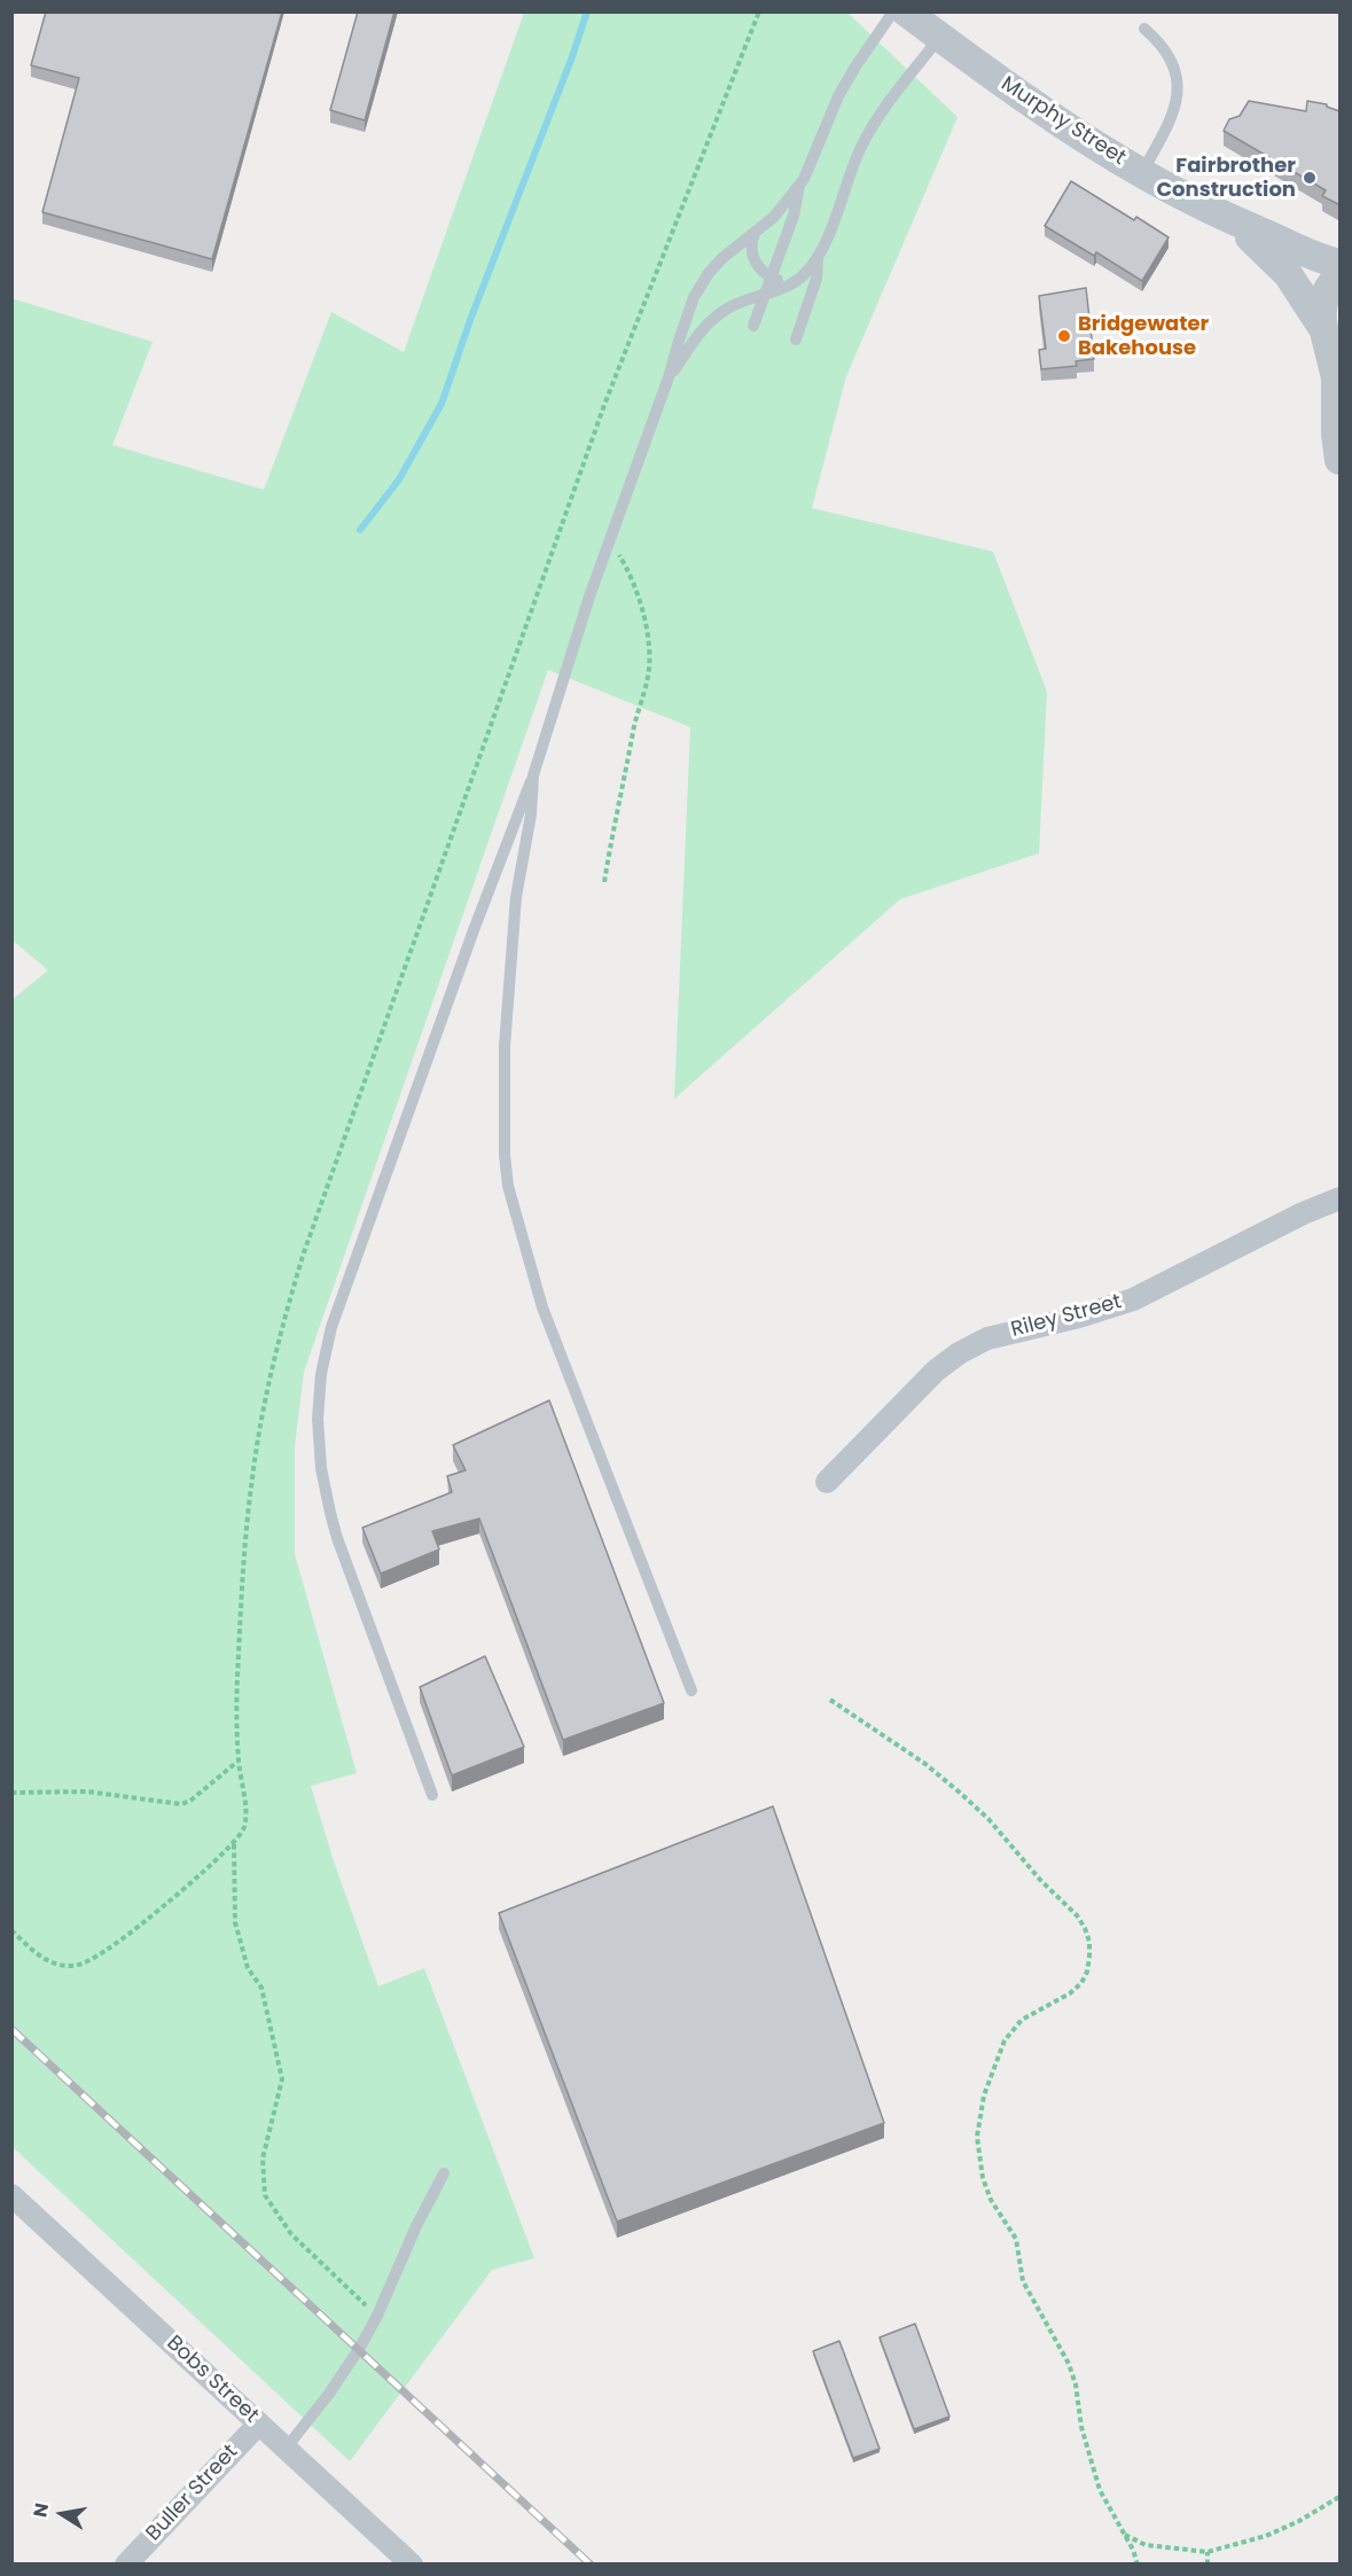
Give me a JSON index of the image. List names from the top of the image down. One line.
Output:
{"streets":{"street":["Murphy Street","Riley Street","Bobs Street","Buller Street"]},"crossings":[["Bobs Street","Buller Street"]],"places":["Fairbrother Construction","Bridgewater Bakehouse"],"north":"left"}
